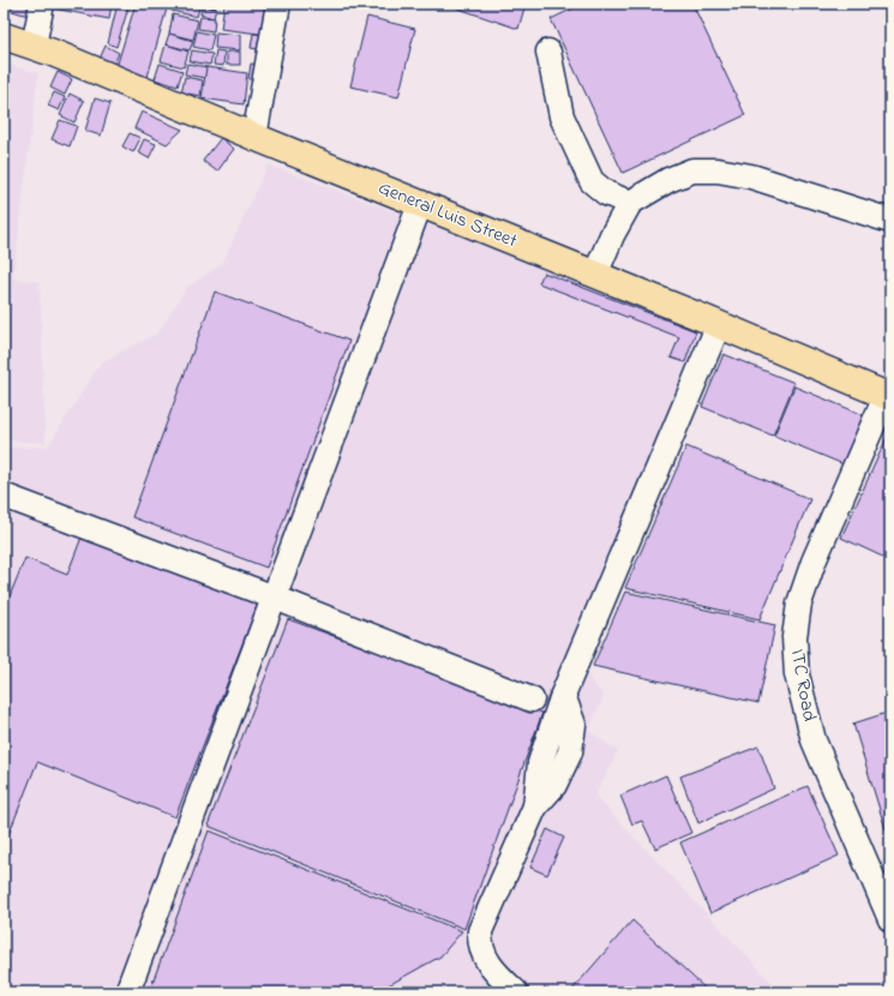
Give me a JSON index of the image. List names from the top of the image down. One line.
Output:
{"streets":{"main road":["General Luis Street"],"street":["ITC Road"]},"crossings":[["General Luis Street","ITC Road"]]}
